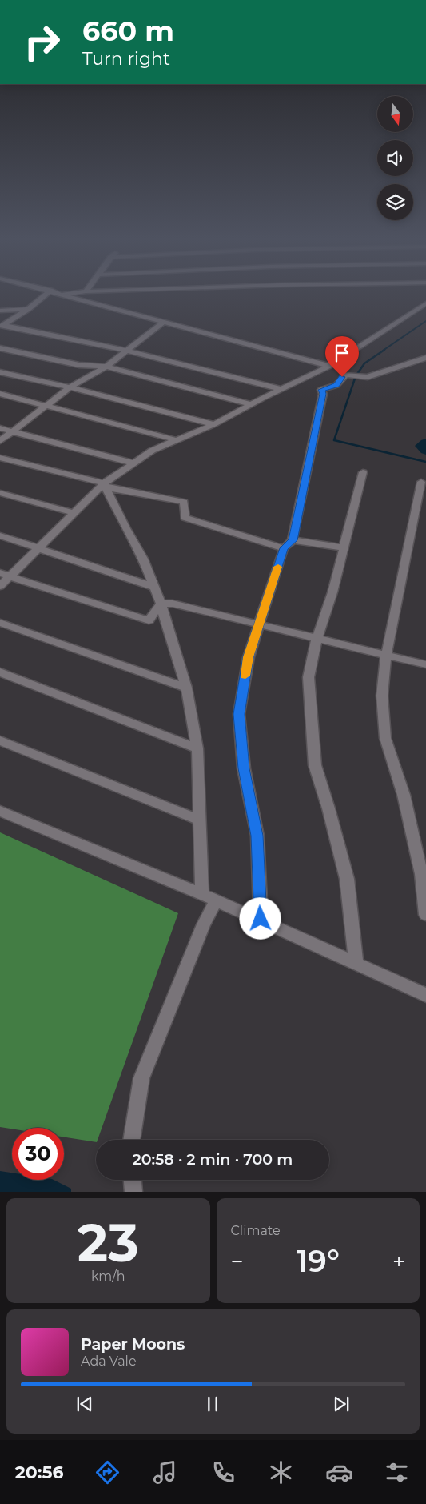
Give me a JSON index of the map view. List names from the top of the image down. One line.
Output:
{"north":"bottom","page":{"turn":["660 m","Turn right"],"limit":"30","trip":"20:58 · 2 min · 700 m","tile":[["23","km/h"],"Climate"],"heat":["−","19°","+"],"song":["Paper Moons","Ada Vale"],"tabs":"20:56"}}
